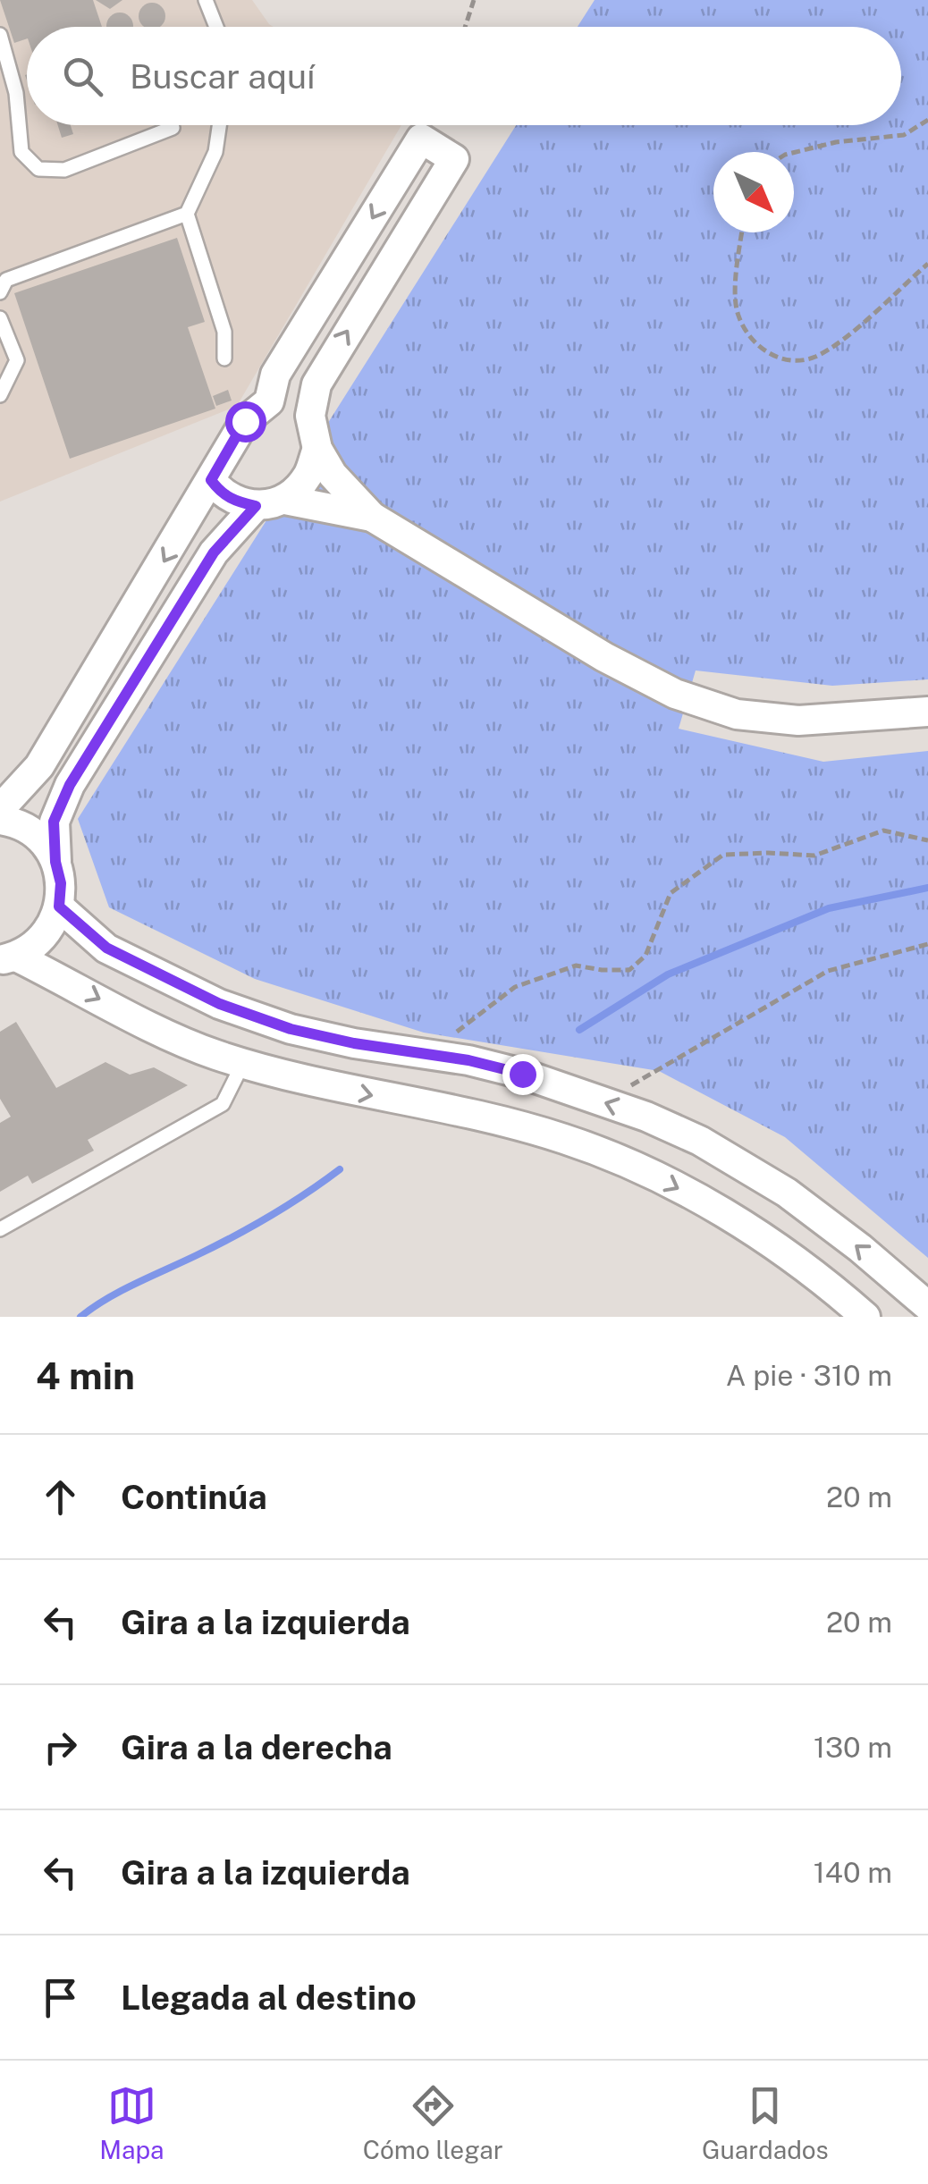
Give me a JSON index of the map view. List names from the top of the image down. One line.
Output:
{"north":"bottom right","page":{"search":"Buscar aquí","heading":["4 min","A pie · 310 m"],"list":[["Continúa","20 m"],["Gira a la izquierda","20 m"],["Gira a la derecha","130 m"],["Gira a la izquierda","140 m"],"Llegada al destino"],"nav":["Mapa","Cómo llegar","Guardados"]}}
